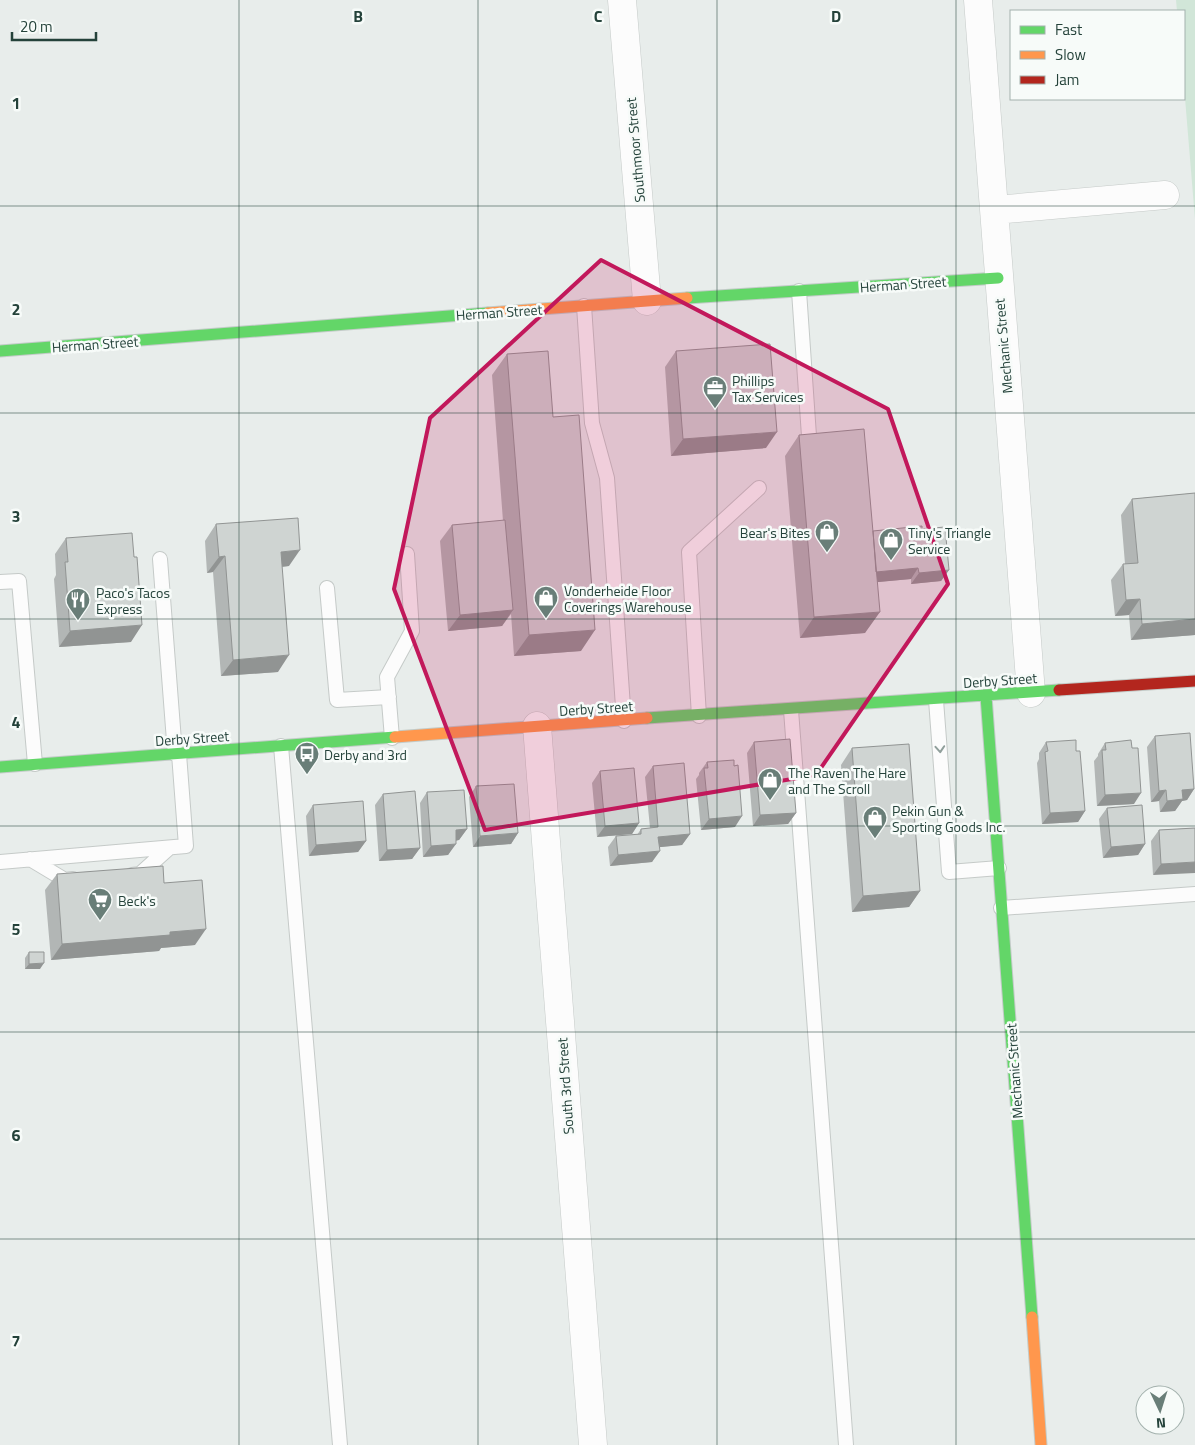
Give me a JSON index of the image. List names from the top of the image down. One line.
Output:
{"streets":{"street":["Southmoor Street","Herman Street","Mechanic Street","Derby Street","South 3rd Street"]},"crossings":[["Southmoor Street","Herman Street"],["Herman Street","Mechanic Street"],["Mechanic Street","Derby Street"],["Derby Street","South 3rd Street"]],"places":{"office":["Phillips Tax Services"],"shop":["Bear's Bites","Tiny's Triangle Service","Vonderheide Floor Coverings Warehouse","The Raven The Hare and The Scroll","Pekin Gun & Sporting Goods Inc."],"restaurant":["Paco's Tacos Express"],"bus stop":["Derby and 3rd"],"supermarket":["Beck's"]},"legend":["Fast","Slow","Jam"],"scale_bar":"20 m","north":"bottom","grid":{"columns":["B","C","D"],"rows":["1","2","3","4","5","6","7"]}}
